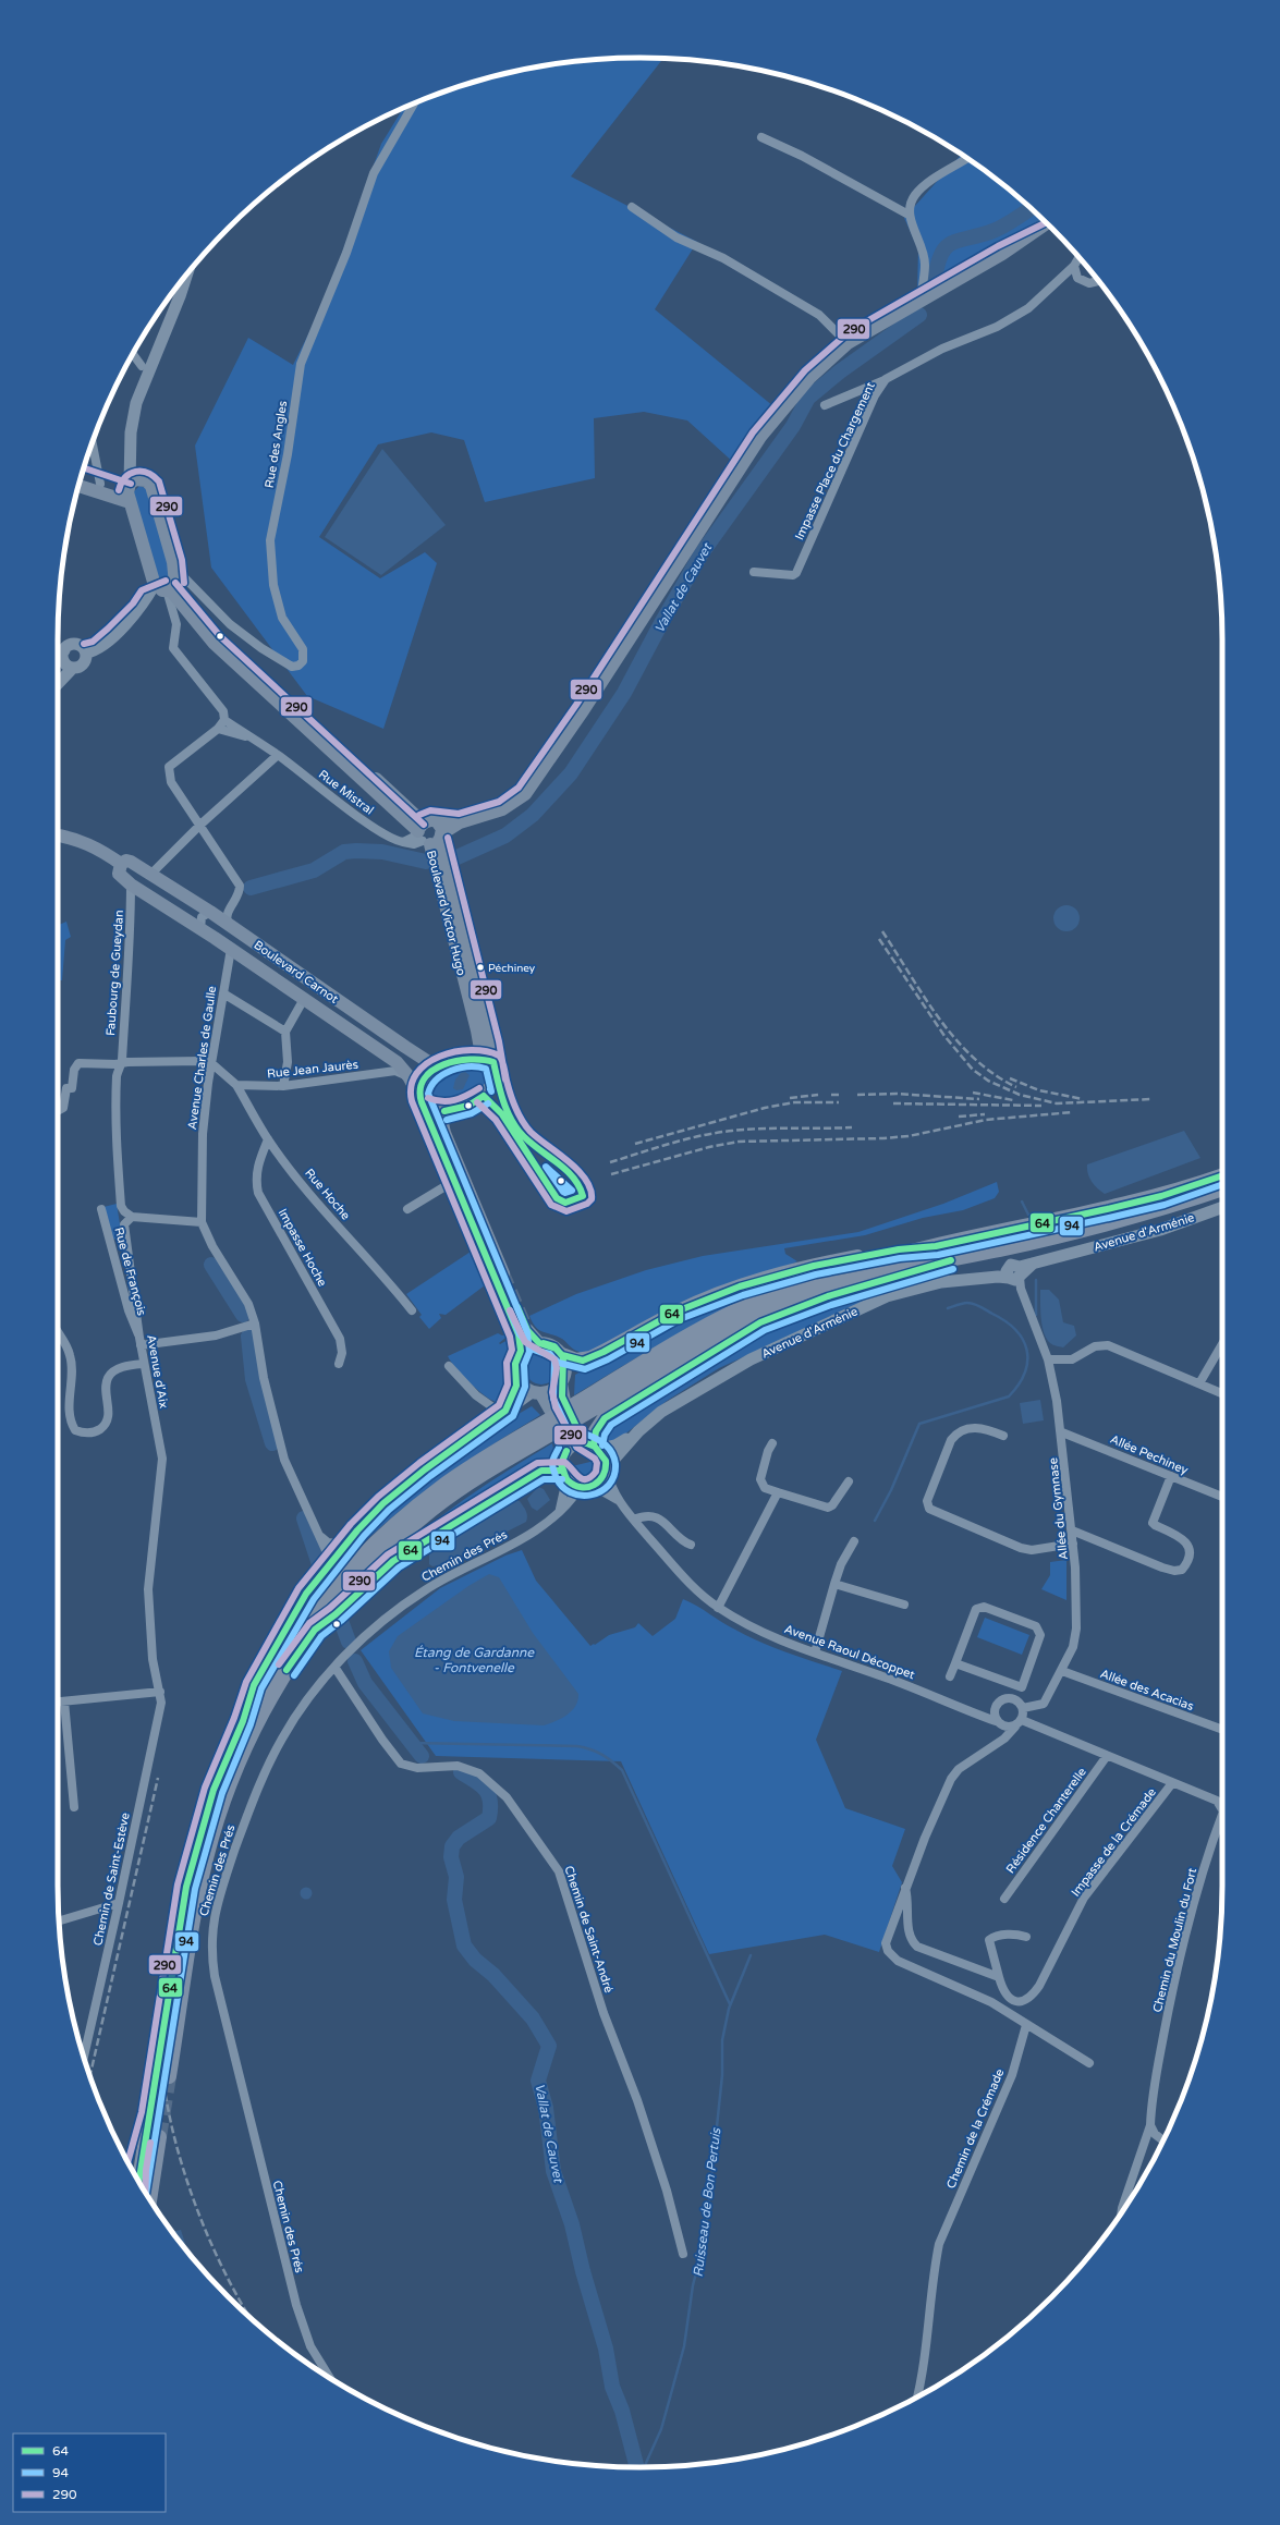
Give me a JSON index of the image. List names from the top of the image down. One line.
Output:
{"streets":{"main road":["Boulevard Victor Hugo","Boulevard Carnot"],"street":["Rue des Angles","Impasse Place du Chargement","Rue Mistral","Faubourg de Gueydan","Avenue Charles de Gaulle","Rue Jean Jaurès","Rue Hoche","Avenue d'Arménie","Impasse Hoche","Rue de François","Avenue d'Aix","Allée Pechiney","Allée du Gymnase","Chemin des Prés","Avenue Raoul Décoppet","Allée des Acacias","Résidence Chanterelle","Impasse de la Crémade","Chemin de Saint-Estève","Chemin de Saint-André","Chemin du Moulin du Fort","Chemin de la Crémade"]},"crossings":[["Rue Mistral","Boulevard Victor Hugo"],["Boulevard Victor Hugo","Boulevard Carnot"],["Boulevard Carnot","Faubourg de Gueydan"],["Boulevard Carnot","Avenue Charles de Gaulle"],["Boulevard Carnot","Rue Jean Jaurès"],["Rue Jean Jaurès","Rue Hoche"],["Rue Hoche","Impasse Hoche"],["Avenue d'Arménie","Allée du Gymnase"],["Avenue d'Arménie","Chemin des Prés"],["Avenue d'Arménie","Avenue Raoul Décoppet"],["Rue de François","Avenue d'Aix"],["Avenue d'Aix","Chemin de Saint-Estève"],["Allée Pechiney","Allée du Gymnase"],["Allée du Gymnase","Avenue Raoul Décoppet"],["Allée du Gymnase","Allée des Acacias"],["Chemin des Prés","Avenue Raoul Décoppet"],["Chemin des Prés","Chemin de Saint-André"]],"water":["Vallat de Cauvet","Étang de Gardanne - Fontvenelle","Ruisseau de Bon Pertuis"],"places":["Péchiney"],"lines":["transit line 290","transit line 64","transit line 94"],"legend":["64","94","290"]}
